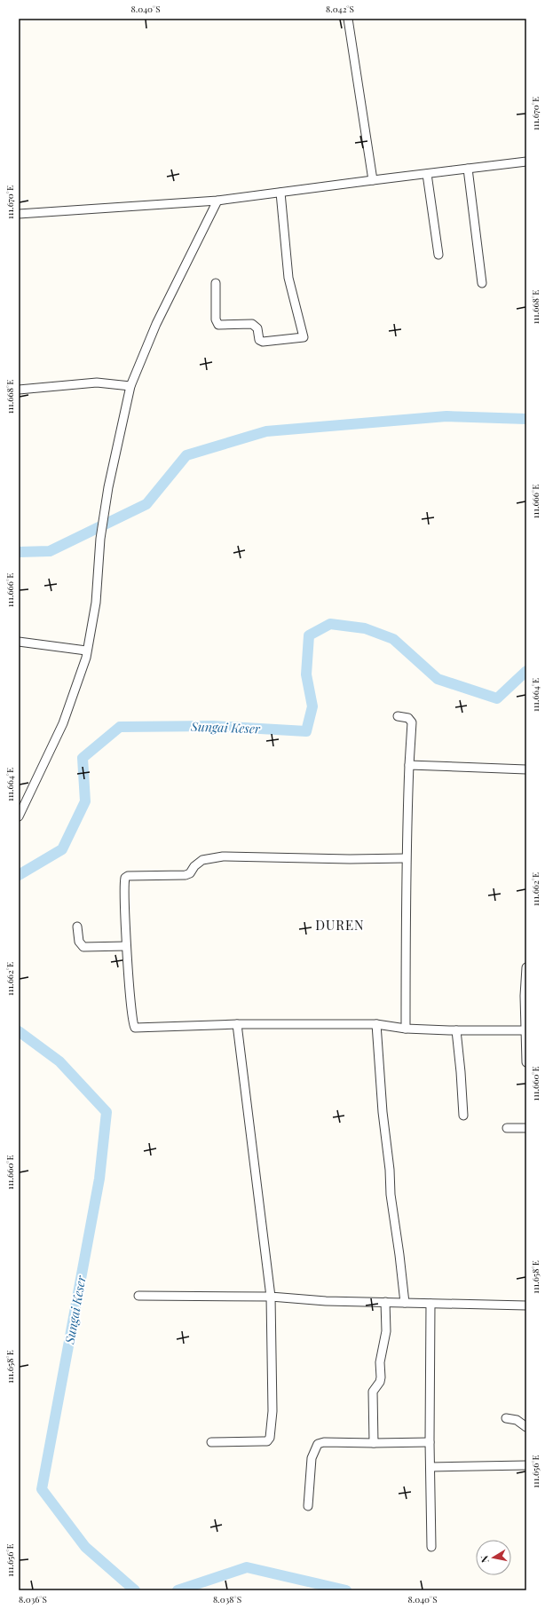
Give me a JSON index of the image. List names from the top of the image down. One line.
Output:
{"districts":["DUREN"],"water":["Sungai Keser"],"north":"left","coordinates":["8.040°S","8.042°S","111.670°E","111.668°E","111.666°E","111.664°E","111.662°E","111.660°E","111.658°E","111.656°E","8.036°S","8.038°S"]}
